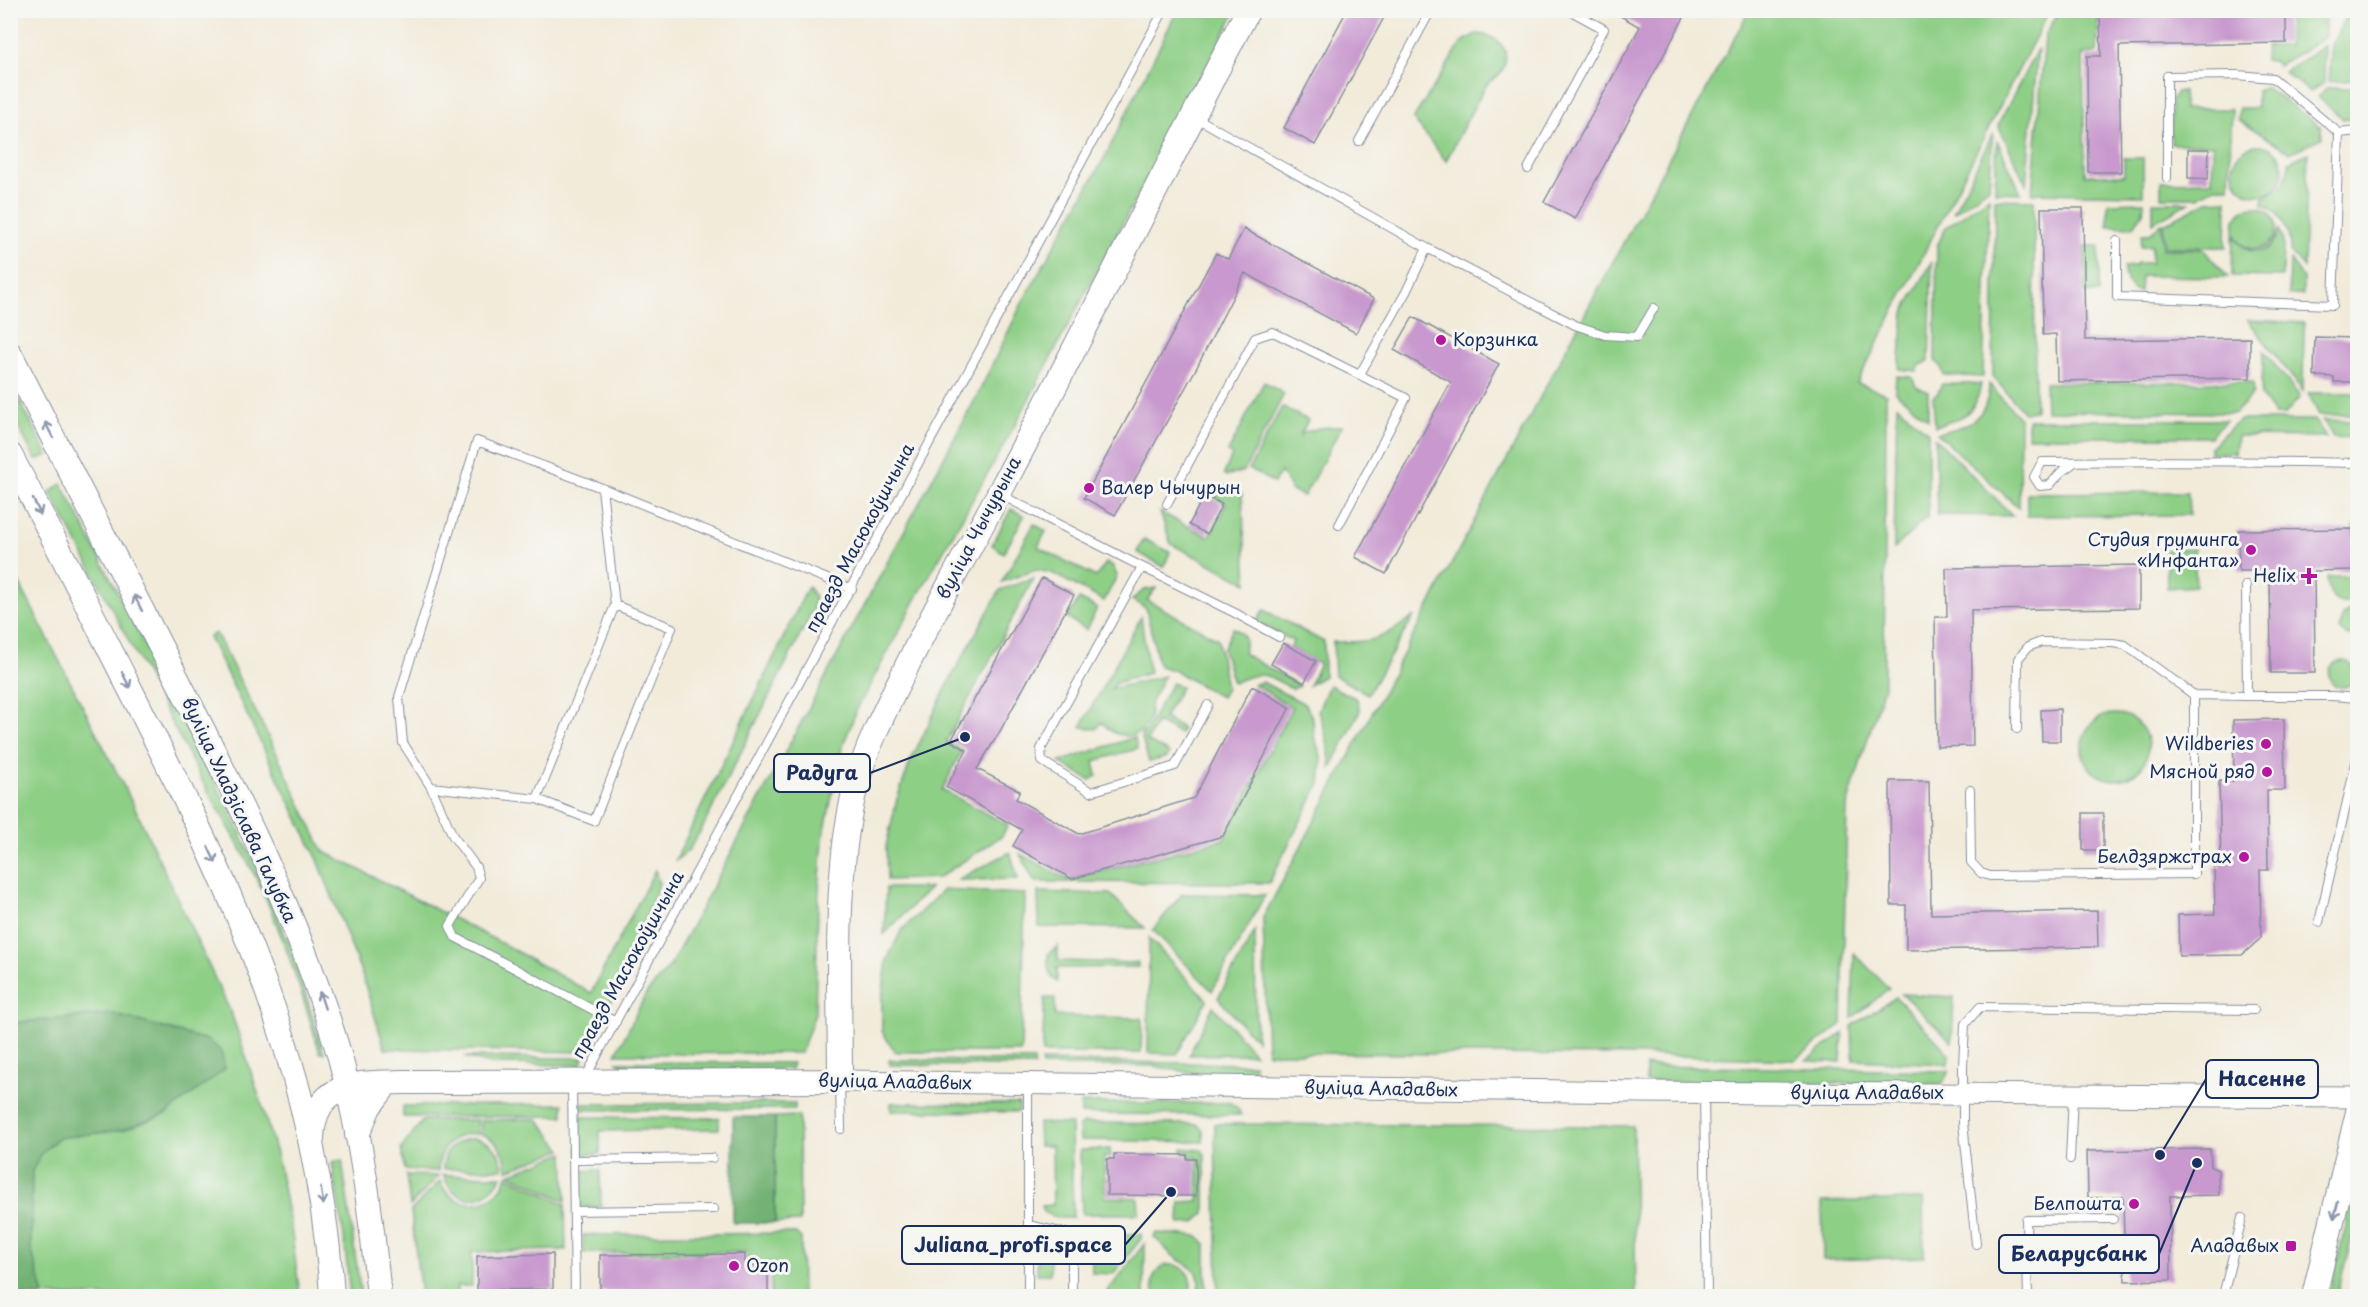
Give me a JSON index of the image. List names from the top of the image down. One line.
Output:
{"streets":{"main road":["вуліца Чычурына","вуліца Уладзіслава Галубка","вуліца Аладавых"],"lane":["праезд Масюкоўшчына"]},"crossings":[["вуліца Чычурына","вуліца Аладавых"],["праезд Масюкоўшчына","вуліца Аладавых"],["вуліца Уладзіслава Галубка","вуліца Аладавых"]],"places":{"other":["Корзинка","Валер Чычурын","Студия груминга «Инфанта»","Радуга","Wildberies","Мясной ряд","Белдзяржстрах","Насенне","Беларусбанк","Juliana_profi.space","Белпошта","Ozon"],"health":["Helix"],"transit":["Аладавых"]}}
